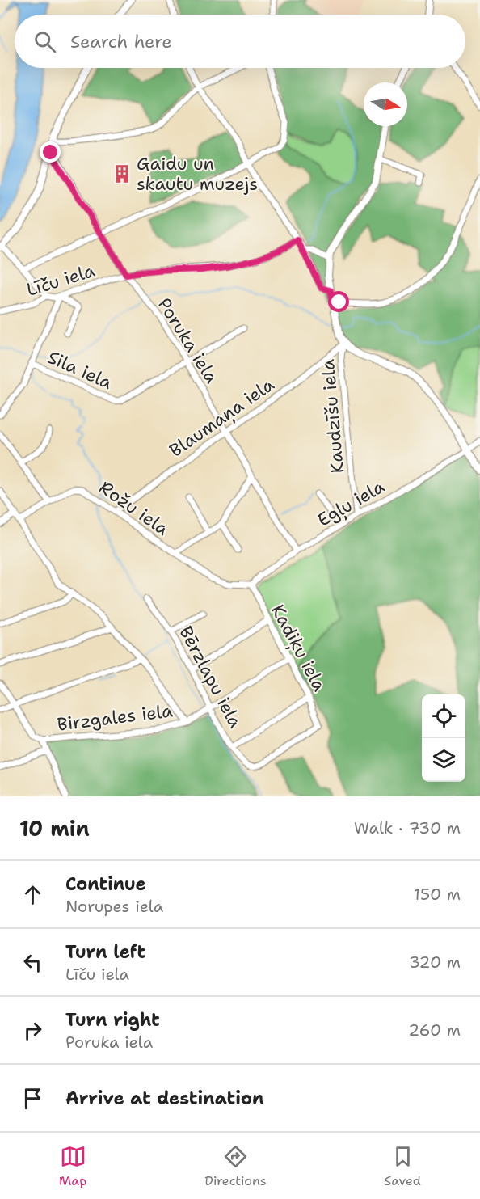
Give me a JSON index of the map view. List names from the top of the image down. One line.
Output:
{"streets":{"street":["Līču iela","Poruka iela","Sila iela","Kaudzīšu iela","Blaumaņa iela","Egļu iela","Rožu iela","Kadiķu iela","Bērzlapu iela","Birzgales iela"]},"crossings":[["Līču iela","Poruka iela"],["Poruka iela","Sila iela"],["Poruka iela","Blaumaņa iela"],["Poruka iela","Egļu iela"],["Kaudzīšu iela","Blaumaņa iela"],["Kaudzīšu iela","Egļu iela"],["Blaumaņa iela","Rožu iela"],["Egļu iela","Rožu iela"],["Egļu iela","Kadiķu iela"],["Rožu iela","Kadiķu iela"],["Kadiķu iela","Bērzlapu iela"],["Kadiķu iela","Birzgales iela"],["Bērzlapu iela","Birzgales iela"]],"places":{"building":["Gaidu un skautu muzejs"]},"north":"right","page":{"search":"Search here","heading":["10 min","Walk · 730 m"],"list":[["Continue","Norupes iela","150 m"],["Turn left","Līču iela","320 m"],["Turn right","Poruka iela","260 m"],"Arrive at destination"],"nav":["Map","Directions","Saved"]}}
